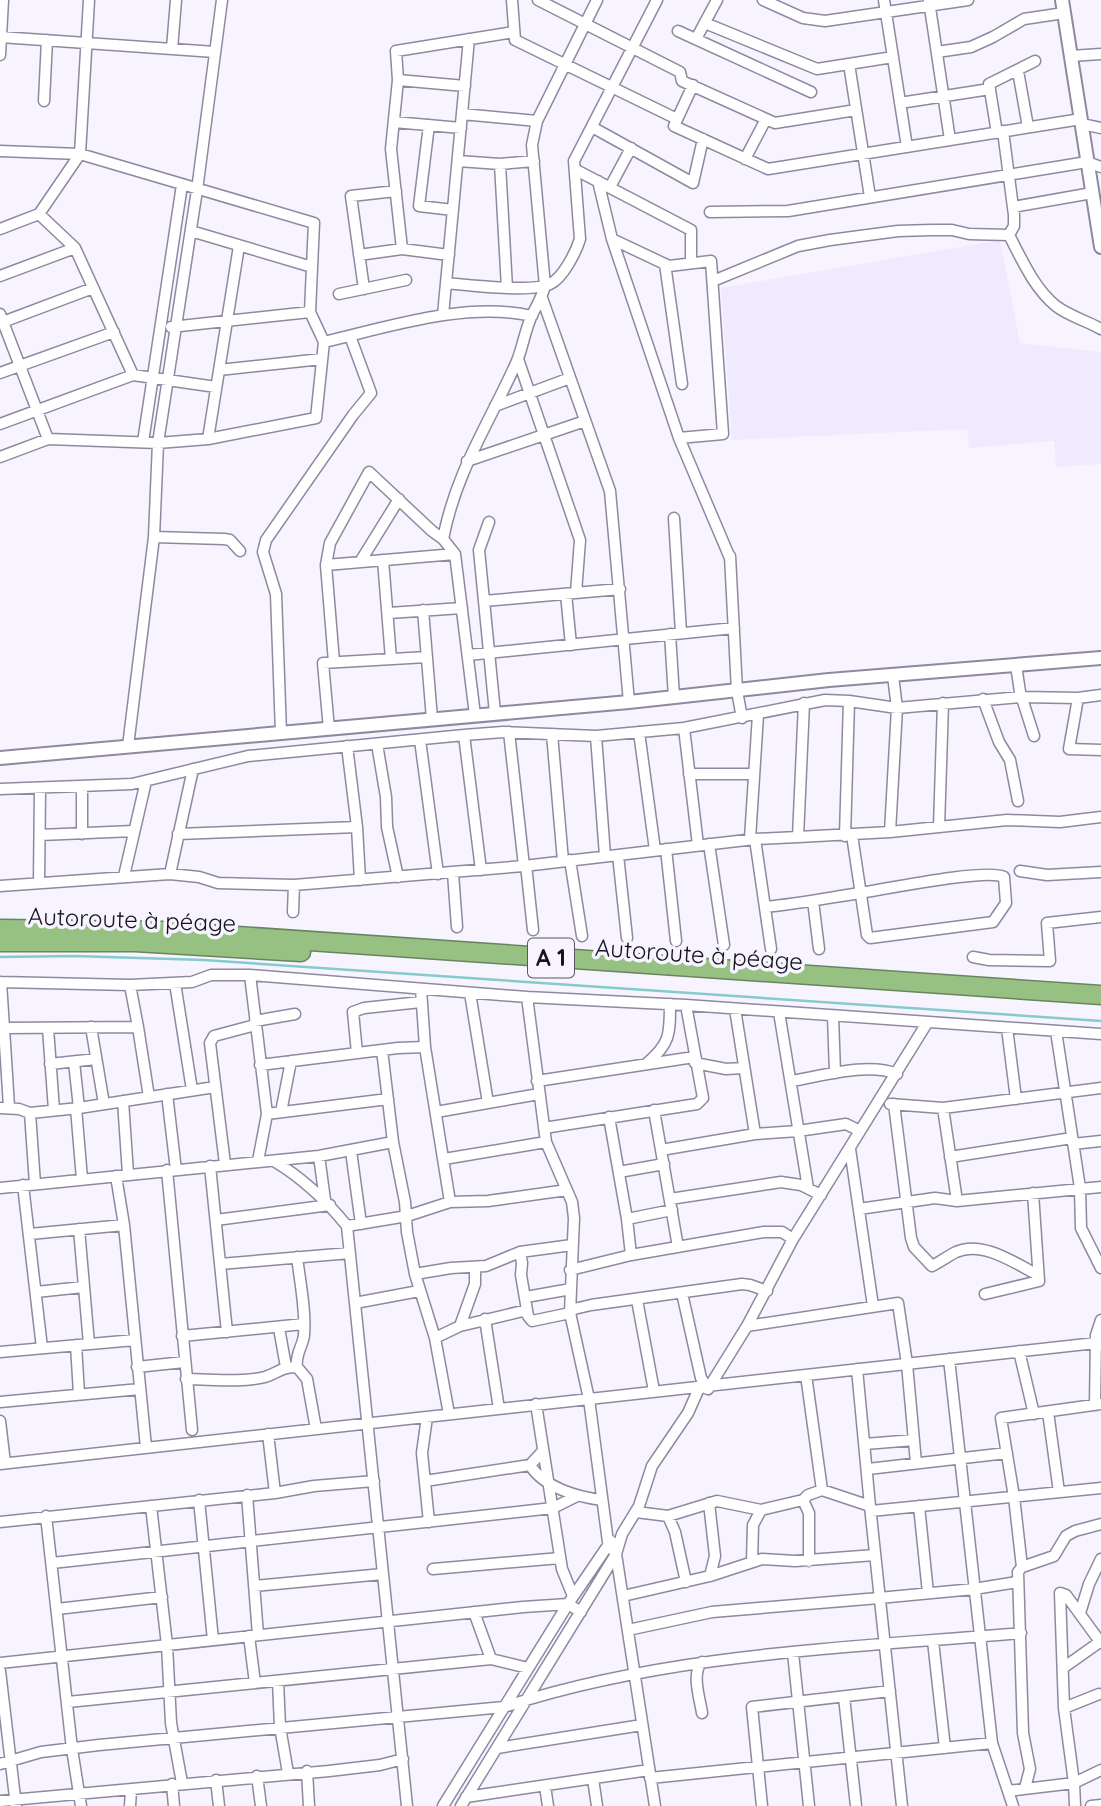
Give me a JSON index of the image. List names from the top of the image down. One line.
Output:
{"streets":{"highway":["Autoroute à péage","A 1"]}}
